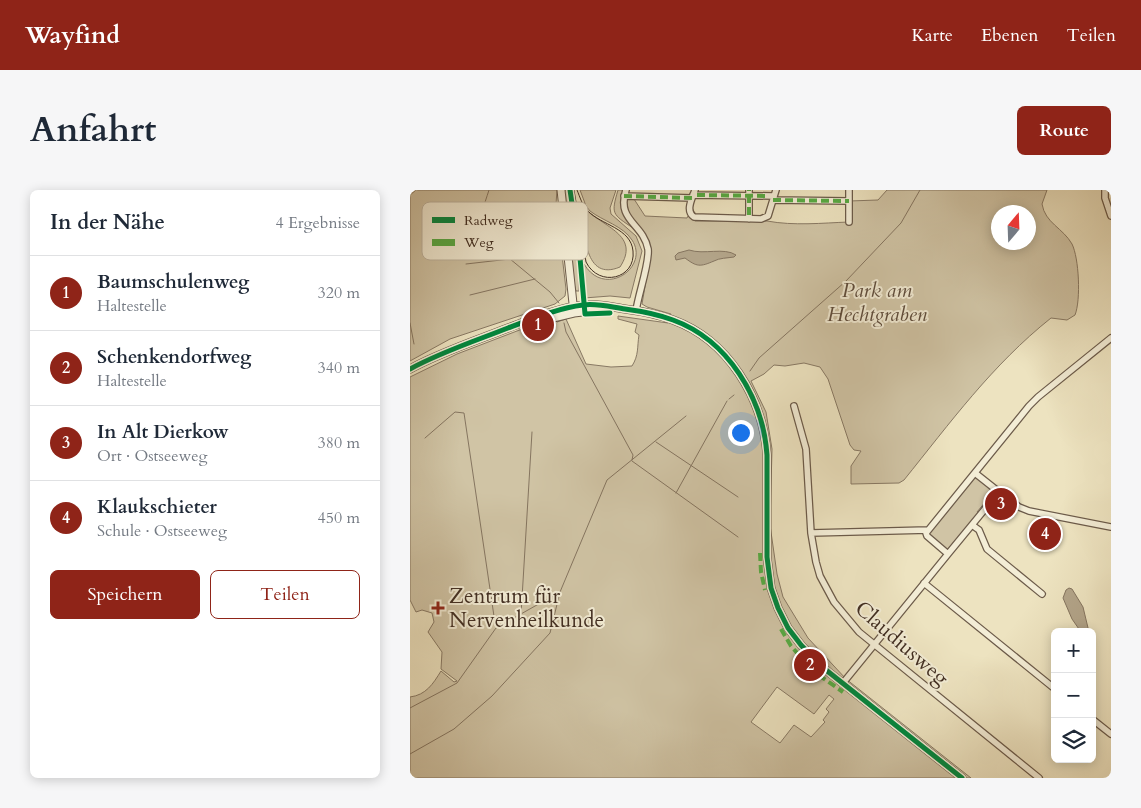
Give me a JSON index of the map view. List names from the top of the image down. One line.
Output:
{"streets":{"street":["Claudiusweg"]},"parks":["Park am Hechtgraben"],"places":{"health":["Zentrum für Nervenheilkunde"]},"legend":["Radweg","Weg"],"north":"top","page":{"header":"Wayfind","nav":["Karte","Ebenen","Teilen"],"title":"Anfahrt","buttons":["Route",["Speichern","Teilen"]],"heading":["In der Nähe","4 Ergebnisse"],"list":[{"mark":"1","name":"Baumschulenweg","note":"Haltestelle","value":"320 m"},{"mark":"2","name":"Schenkendorfweg","note":"Haltestelle","value":"340 m"},{"mark":"3","name":"In Alt Dierkow","note":"Ort · Ostseeweg","value":"380 m"},{"mark":"4","name":"Klaukschieter","note":"Schule · Ostseeweg","value":"450 m"}],"pins":["1","3","4","2"],"map_buttons":["+","−"]}}
